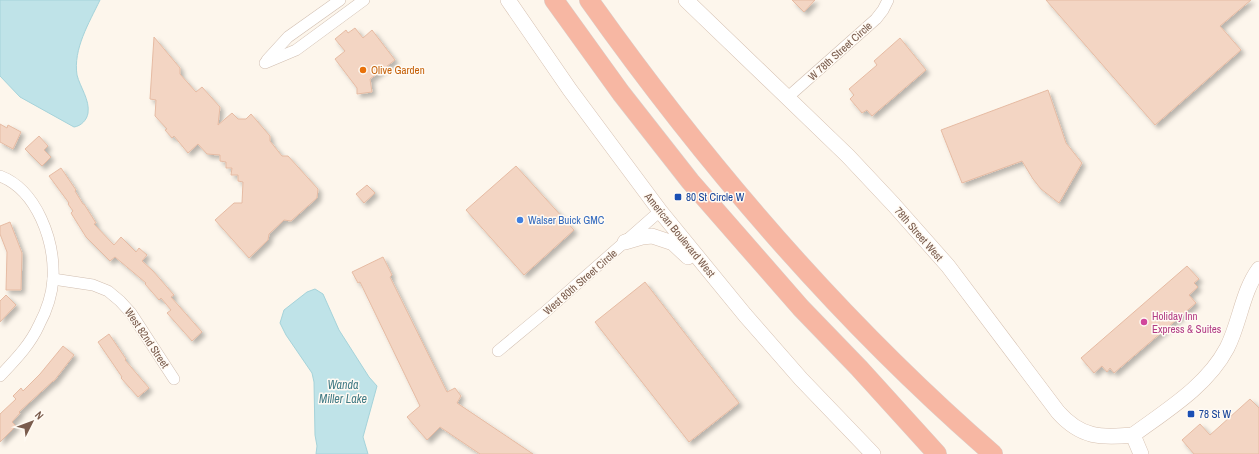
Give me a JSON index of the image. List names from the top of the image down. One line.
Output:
{"streets":{"street":["W 78th Street Circle","78th Street West","American Boulevard West","West 80th Street Circle","West 82nd Street"]},"crossings":[["W 78th Street Circle","78th Street West"],["American Boulevard West","West 80th Street Circle"]],"water":["Wanda Miller Lake"],"places":{"other":["Olive Garden","Walser Buick GMC","Holiday Inn Express & Suites"],"transit":["80 St Circle W","78 St W"]},"north":"top right"}
